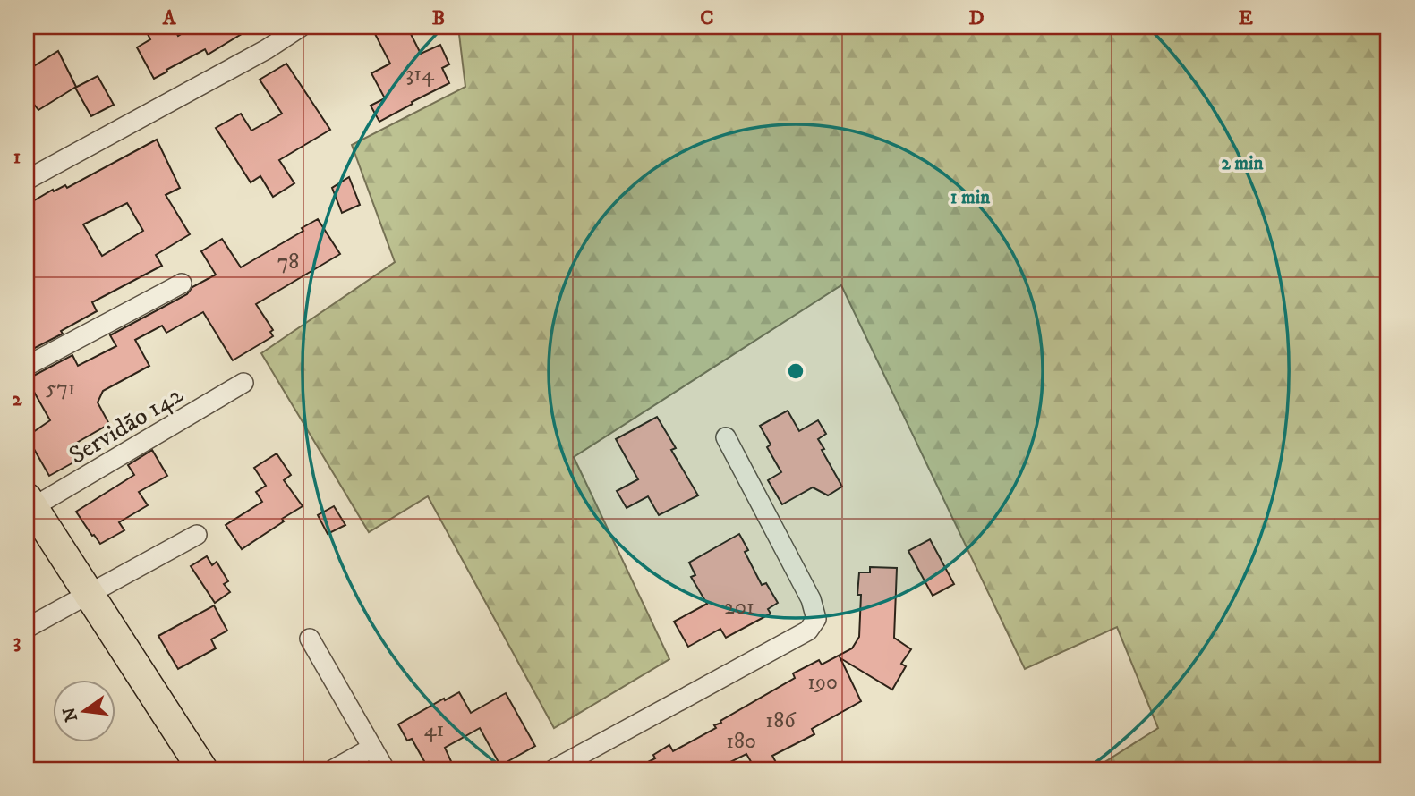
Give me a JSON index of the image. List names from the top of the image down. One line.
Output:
{"streets":{"street":["Servidão 142"]},"house_numbers":["314","78","571","201","190","186","41","180"],"north":"left","grid":{"columns":["A","B","C","D","E"],"rows":["1","2","3"]},"rings":["2 min","1 min"]}
